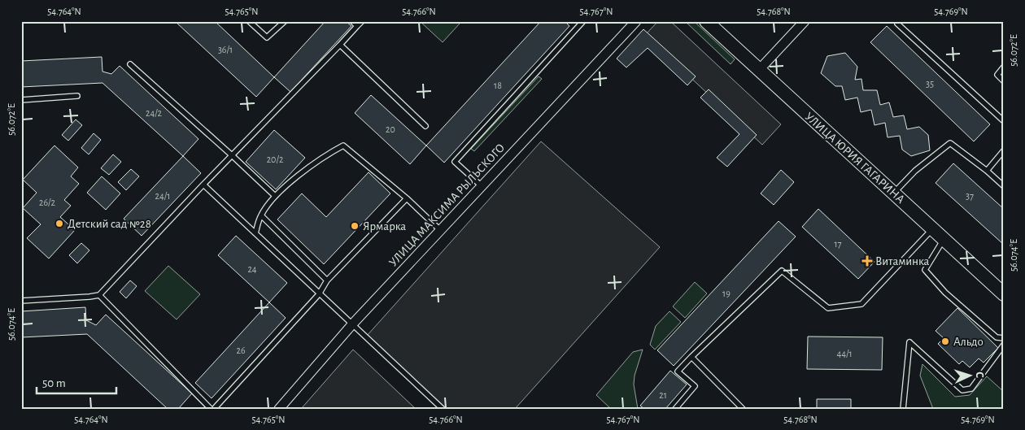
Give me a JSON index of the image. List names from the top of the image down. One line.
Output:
{"streets":{"main road":["УЛИЦА ЮРИЯ ГАГАРИНА"],"street":["УЛИЦА МАКСИМА РЫЛЬСКОГО"]},"places":{"other":["Детский сад №28","Ярмарка","Альдо"],"health":["Витаминка"]},"house_numbers":["36/1","35","18","24/2","20","20/2","24/1","37","26/2","17","24","19","26","44/1","21"],"scale_bar":"50 m","north":"right","coordinates":["54.764°N","54.765°N","54.766°N","54.767°N","54.768°N","54.769°N","56.072°E","56.074°E"]}
